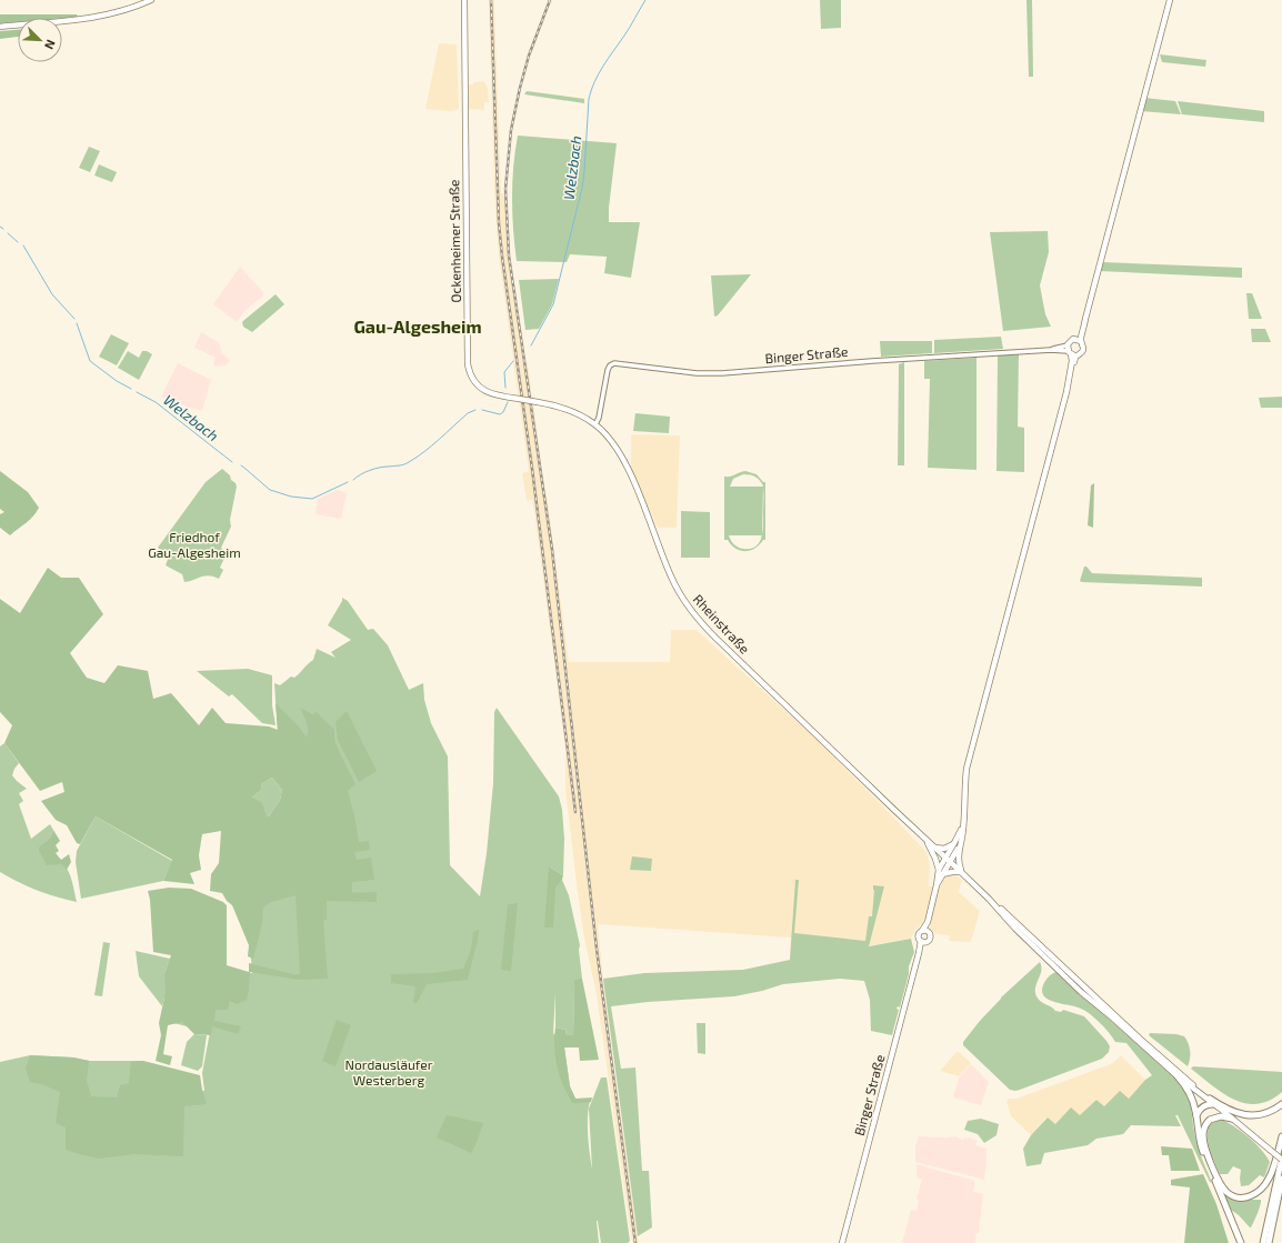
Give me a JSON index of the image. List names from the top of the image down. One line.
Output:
{"streets":{"main road":["Ockenheimer Straße","Binger Straße","Rheinstraße"]},"crossings":[["Ockenheimer Straße","Rheinstraße"],["Binger Straße","Rheinstraße"]],"districts":["Gau-Algesheim"],"water":["Welzbach"],"parks":["Friedhof Gau-Algesheim","Nordausläufer Westerberg"],"north":"bottom right"}
